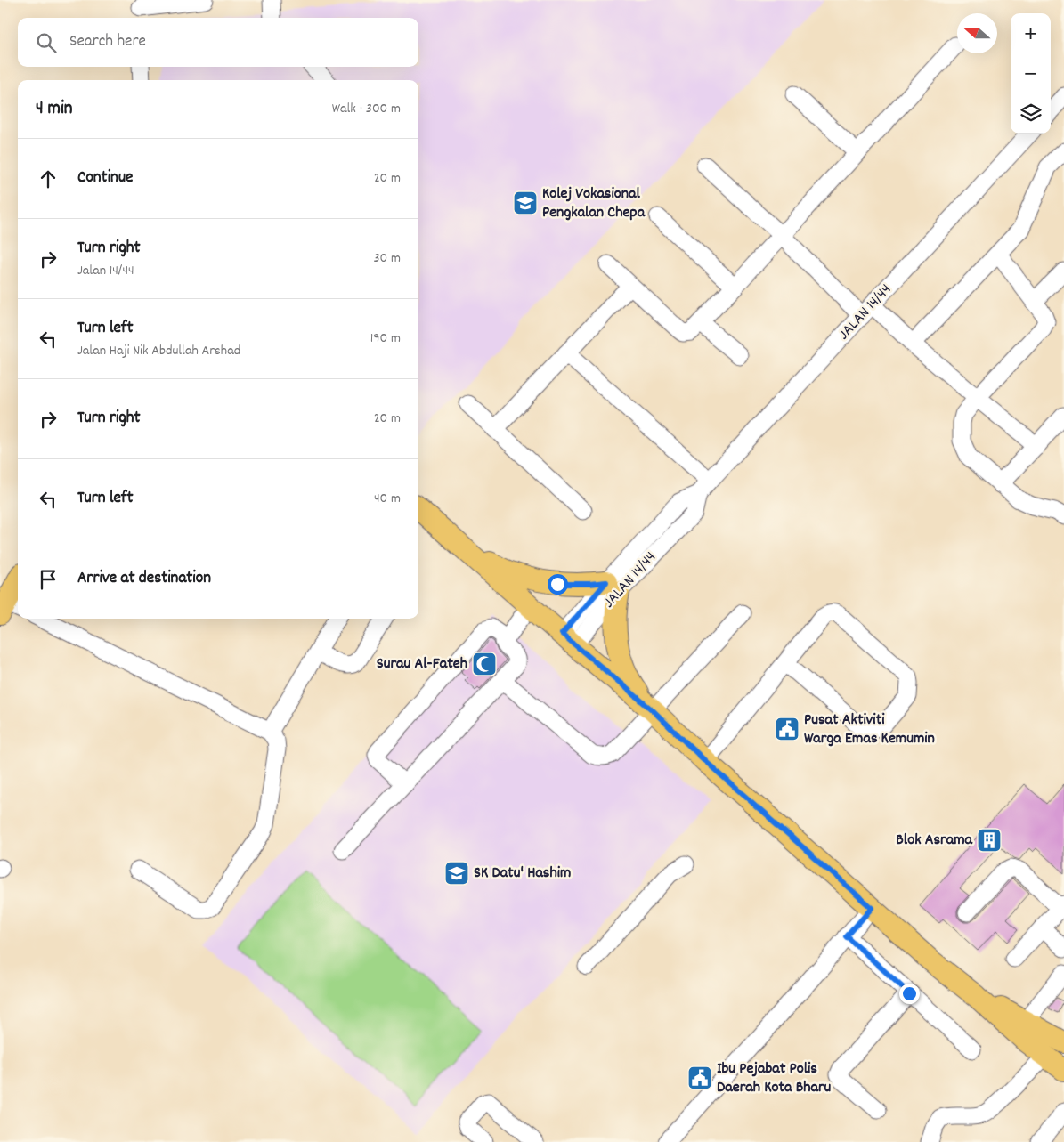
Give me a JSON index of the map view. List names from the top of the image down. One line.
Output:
{"streets":{"street":["JALAN 14/44"]},"places":{"school or university":["Kolej Vokasional Pengkalan Chepa","SK Datu' Hashim"],"mosque":["Surau Al-Fateh"],"public building":["Pusat Aktiviti Warga Emas Kemumin","Ibu Pejabat Polis Daerah Kota Bharu"],"building":["Blok Asrama"]},"north":"left","page":{"map_buttons":["+","−"],"search":"Search here","heading":["4 min","Walk · 300 m"],"list":[["Continue","20 m"],["Turn right","Jalan 14/44","30 m"],["Turn left","Jalan Haji Nik Abdullah Arshad","190 m"],["Turn right","20 m"],["Turn left","40 m"],"Arrive at destination"]}}
